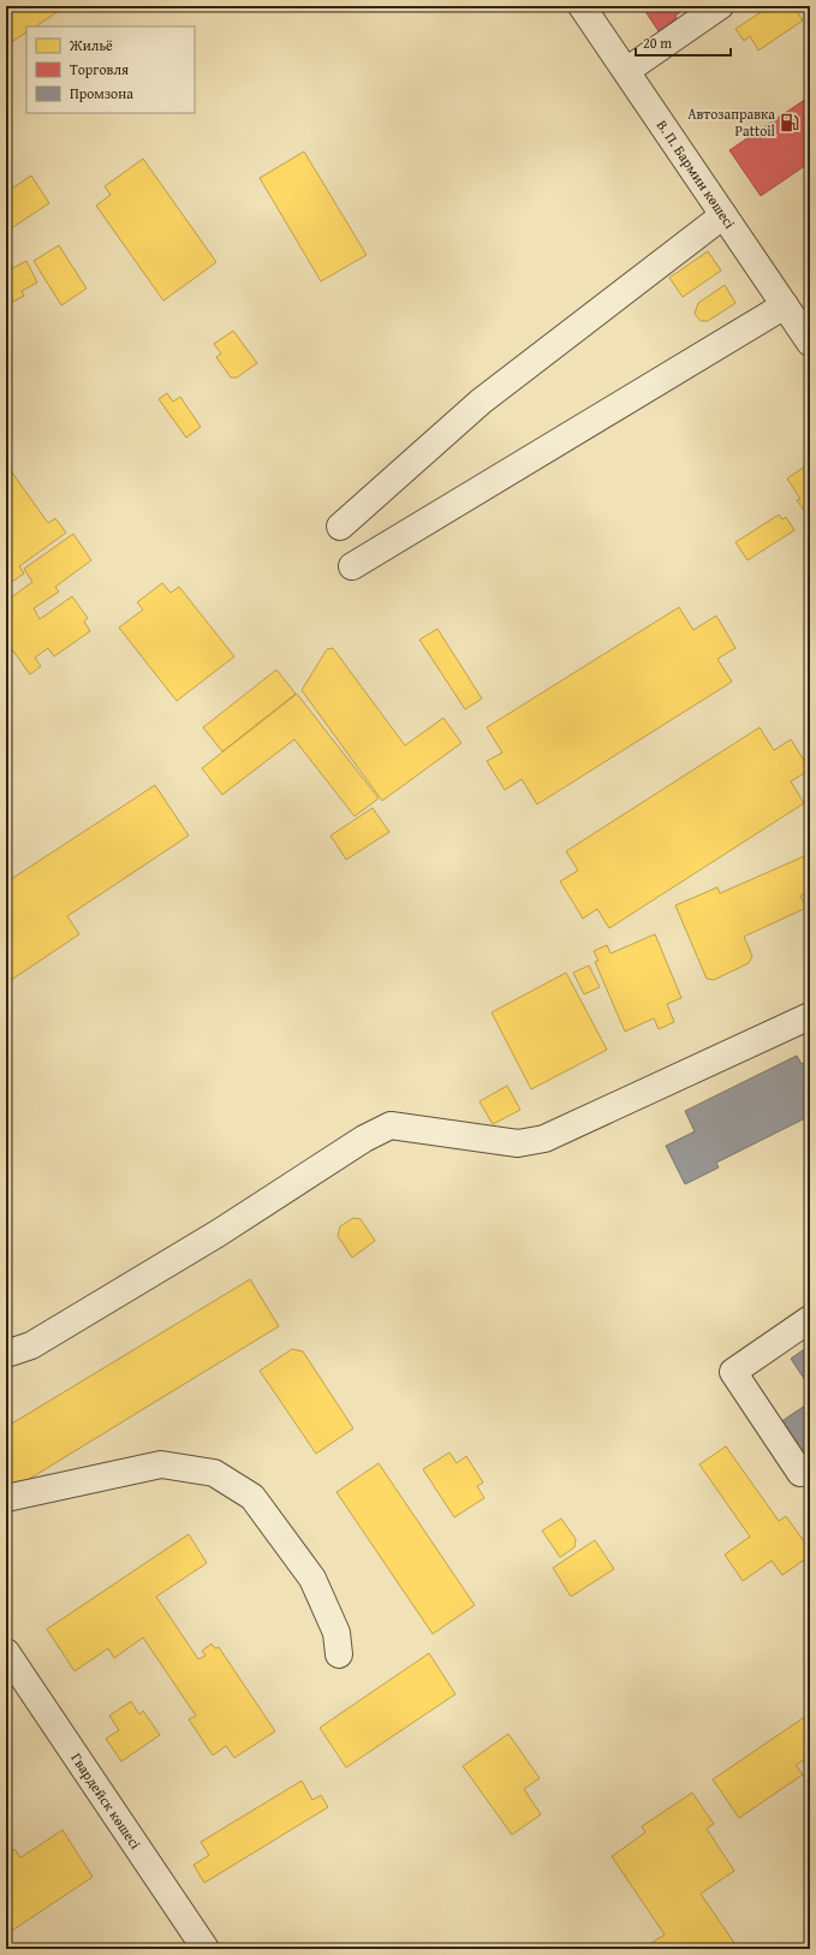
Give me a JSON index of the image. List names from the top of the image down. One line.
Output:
{"streets":{"street":["В. П. Бармин көшесі","Гвардейск көшесі"]},"places":{"fuel station":["Автозаправка Pattoil"]},"legend":["Жильё","Торговля","Промзона"],"scale_bar":"20 m"}
